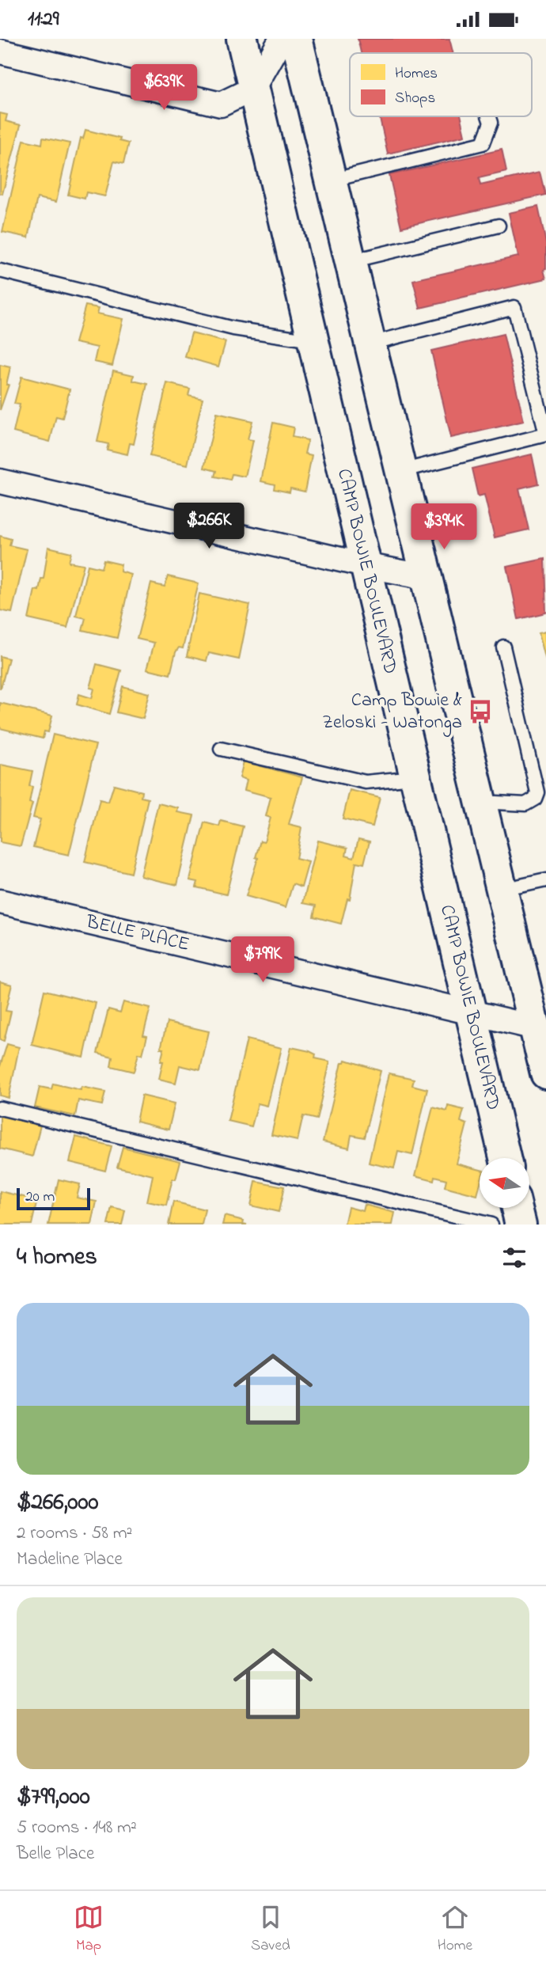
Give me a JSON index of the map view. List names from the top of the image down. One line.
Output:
{"streets":{"main road":["CAMP BOWIE BOULEVARD"],"street":["BELLE PLACE"]},"crossings":[["CAMP BOWIE BOULEVARD","BELLE PLACE"]],"places":{"bus stop":["Camp Bowie & Zeloski - Watonga"]},"legend":["Homes","Shops"],"scale_bar":"20 m","north":"left","page":{"status":"11:29","price":["$639K","$266K","$394K","$799K"],"scale":"20 m","heading":"4 homes","list":[{"name":"$266,000","note":"2 rooms · 58 m² · Madeline Place"},{"name":"$799,000","note":"5 rooms · 148 m² · Belle Place"}],"tabs":["Map","Saved","Home"]}}
